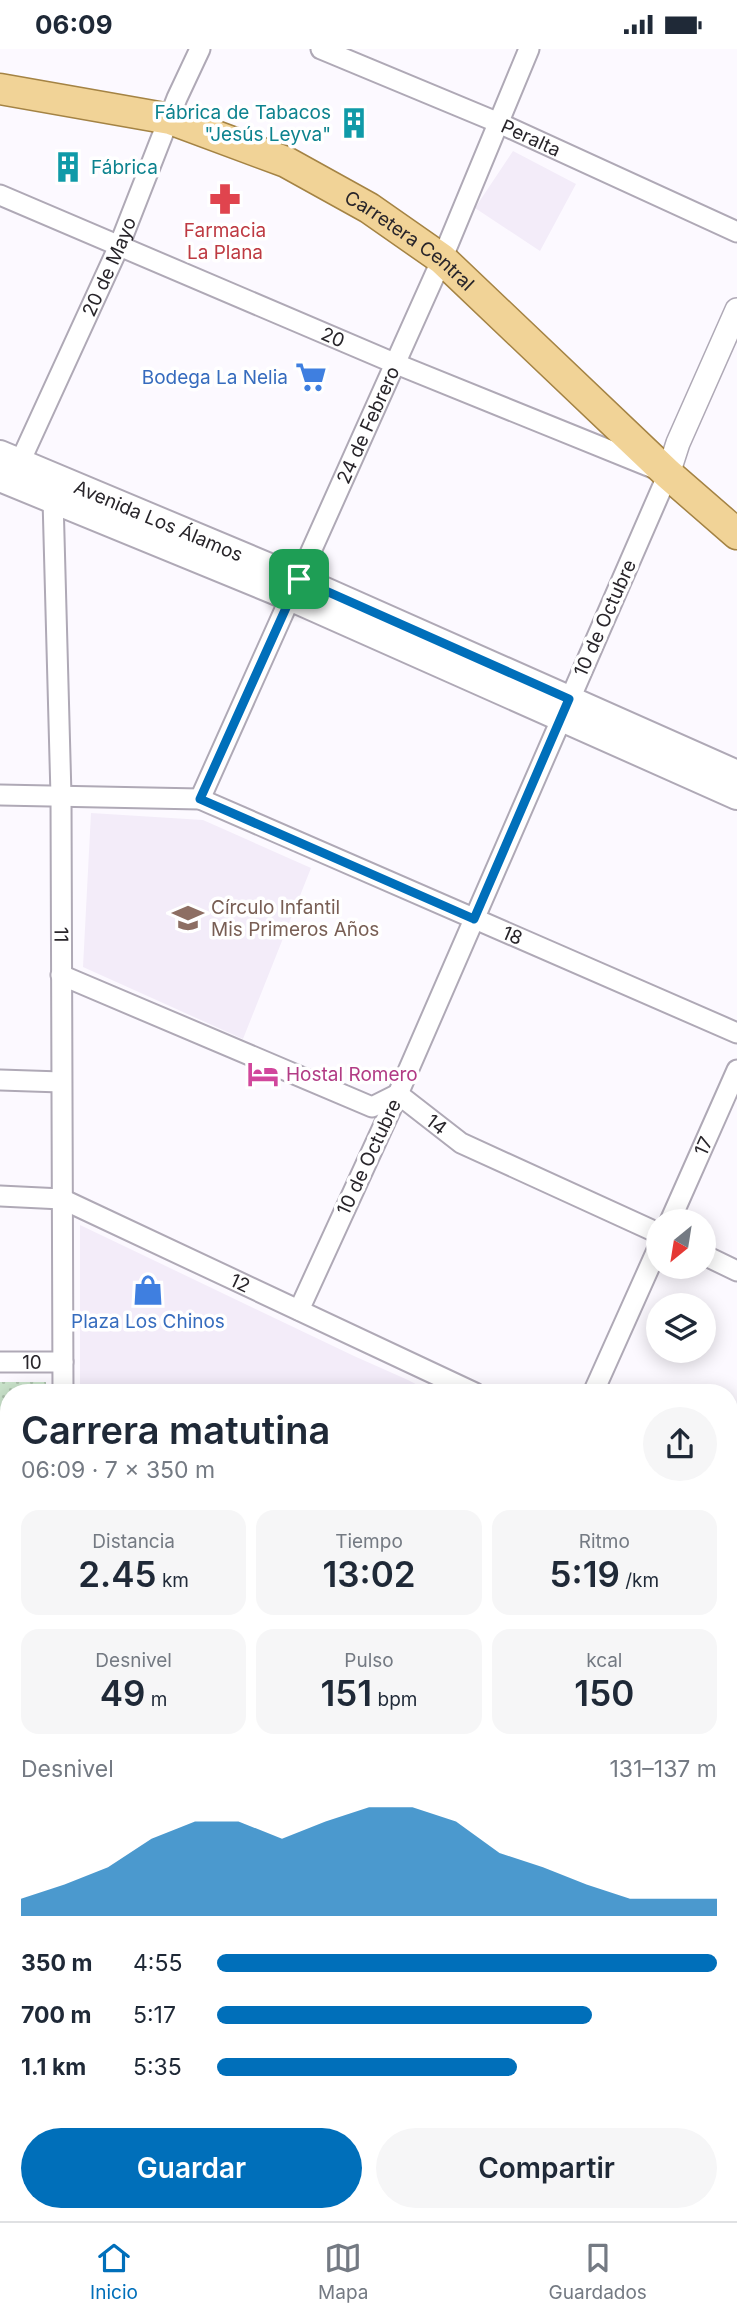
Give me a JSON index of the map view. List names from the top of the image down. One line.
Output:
{"streets":{"main road":["Carretera Central","Avenida Los Álamos"],"street":["Peralta","20 de Mayo","20","24 de Febrero","10 de Octubre","11","18","14","17","12","10"]},"crossings":[["Peralta","24 de Febrero"],["Carretera Central","20 de Mayo"],["Carretera Central","20"],["Carretera Central","24 de Febrero"],["Carretera Central","10 de Octubre"],["20 de Mayo","20"],["20 de Mayo","Avenida Los Álamos"],["20","24 de Febrero"],["20","10 de Octubre"],["24 de Febrero","Avenida Los Álamos"],["24 de Febrero","18"],["Avenida Los Álamos","10 de Octubre"],["Avenida Los Álamos","11"],["10 de Octubre","18"],["10 de Octubre","14"],["10 de Octubre","12"],["11","18"],["11","12"],["11","10"]],"places":{"building":["Fábrica de Tabacos \"Jesús Leyva\"","Fábrica"],"pharmacy":["Farmacia La Plana"],"supermarket":["Bodega La Nelia"],"school or university":["Círculo Infantil Mis Primeros Años"],"hotel":["Hostal Romero"],"shop":["Plaza Los Chinos"]},"north":"bottom left","page":{"status":"06:09","heading":["Carrera matutina","06:09 · 7 × 350 m"],"stats":[["Distancia","2.45 km"],["Tiempo","13:02"],["Ritmo","5:19 /km"],["Desnivel","49 m"],["Pulso","151 bpm"],["kcal","150"]],"chart":["Desnivel","131–137 m"],"list":[{"name":"350 m","note":"4:55"},{"name":"700 m","note":"5:17"},{"name":"1.1 km","note":"5:35"}],"buttons":["Guardar","Compartir"],"tabs":["Inicio","Mapa","Guardados"]}}
